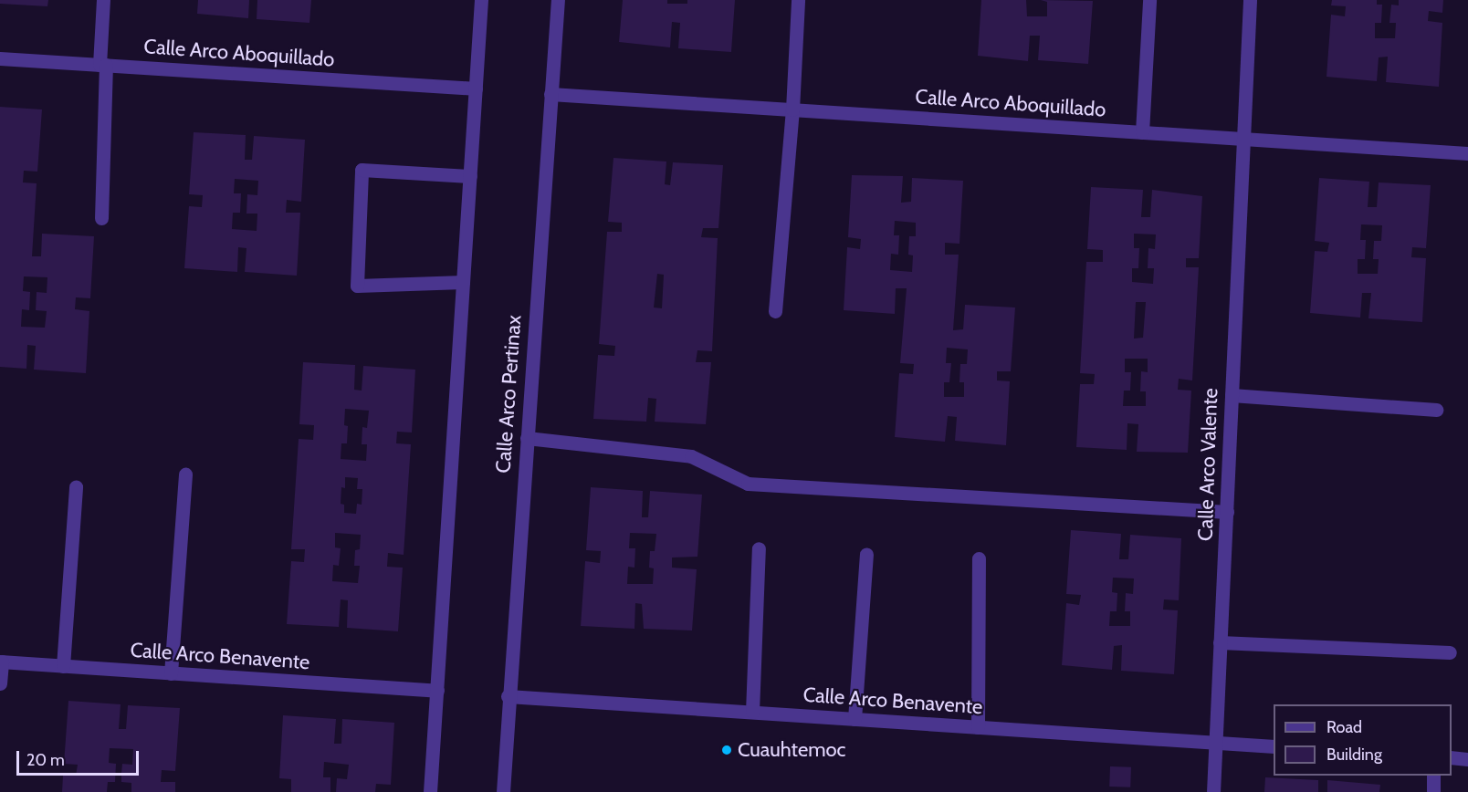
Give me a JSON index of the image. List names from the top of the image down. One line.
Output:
{"streets":{"street":["Calle Arco Aboquillado","Calle Arco Pertinax","Calle Arco Valente","Calle Arco Benavente"]},"crossings":[["Calle Arco Aboquillado","Calle Arco Pertinax"],["Calle Arco Aboquillado","Calle Arco Valente"],["Calle Arco Pertinax","Calle Arco Benavente"],["Calle Arco Valente","Calle Arco Benavente"]],"places":["Cuauhtemoc"],"legend":["Road","Building"],"scale_bar":"20 m"}
